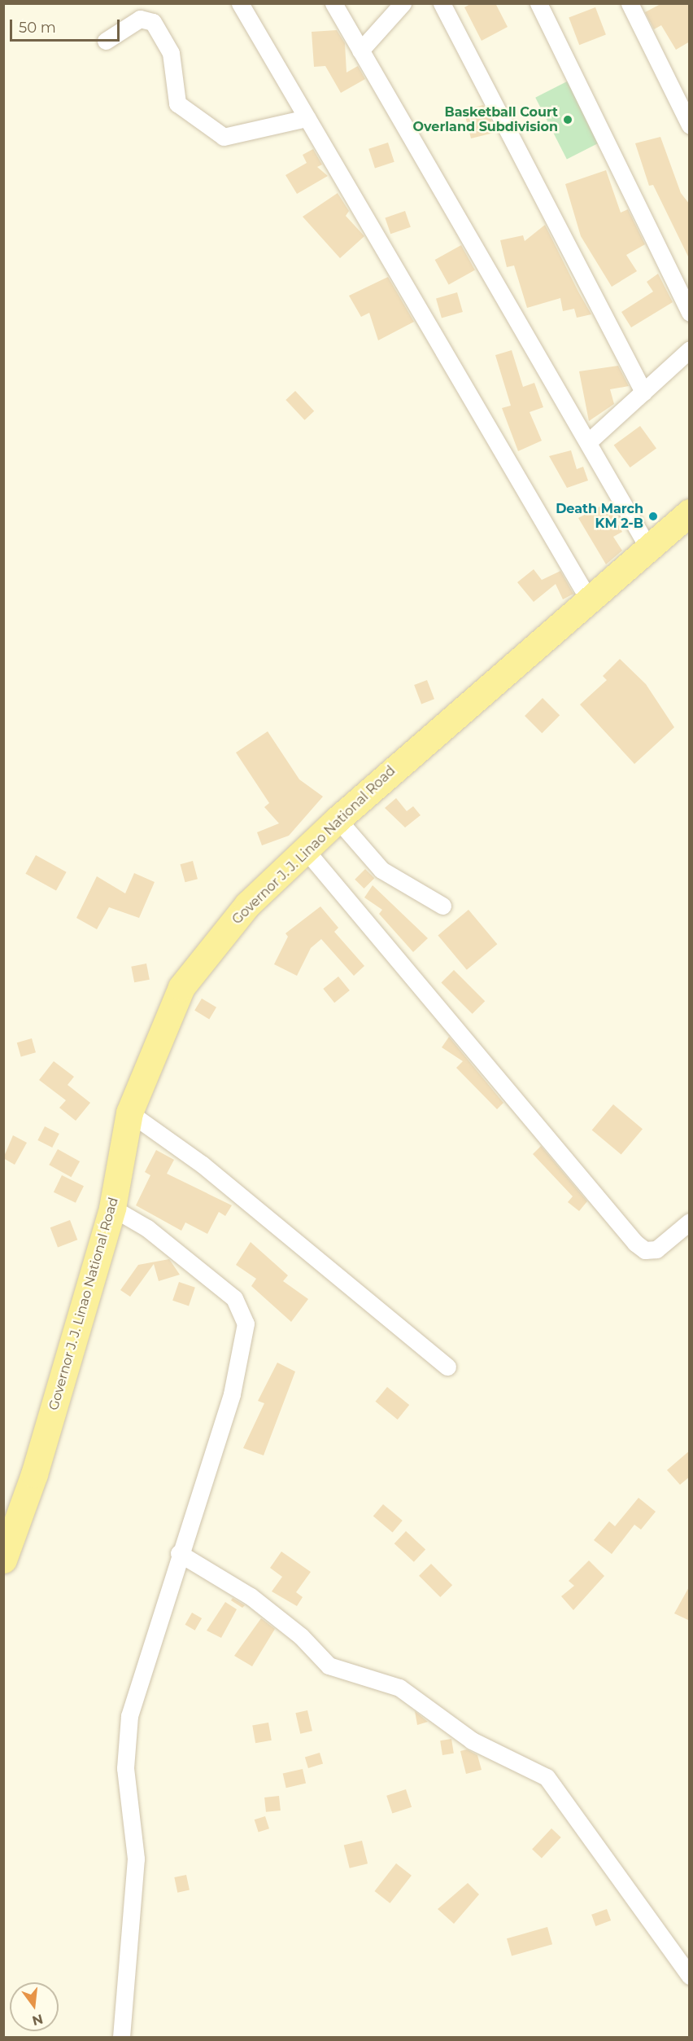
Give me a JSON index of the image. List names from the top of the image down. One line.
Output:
{"streets":{"main road":["Governor J. J. Linao National Road"]},"places":["Basketball Court Overland Subdivision","Death March KM 2-B"],"scale_bar":"50 m","north":"bottom"}
